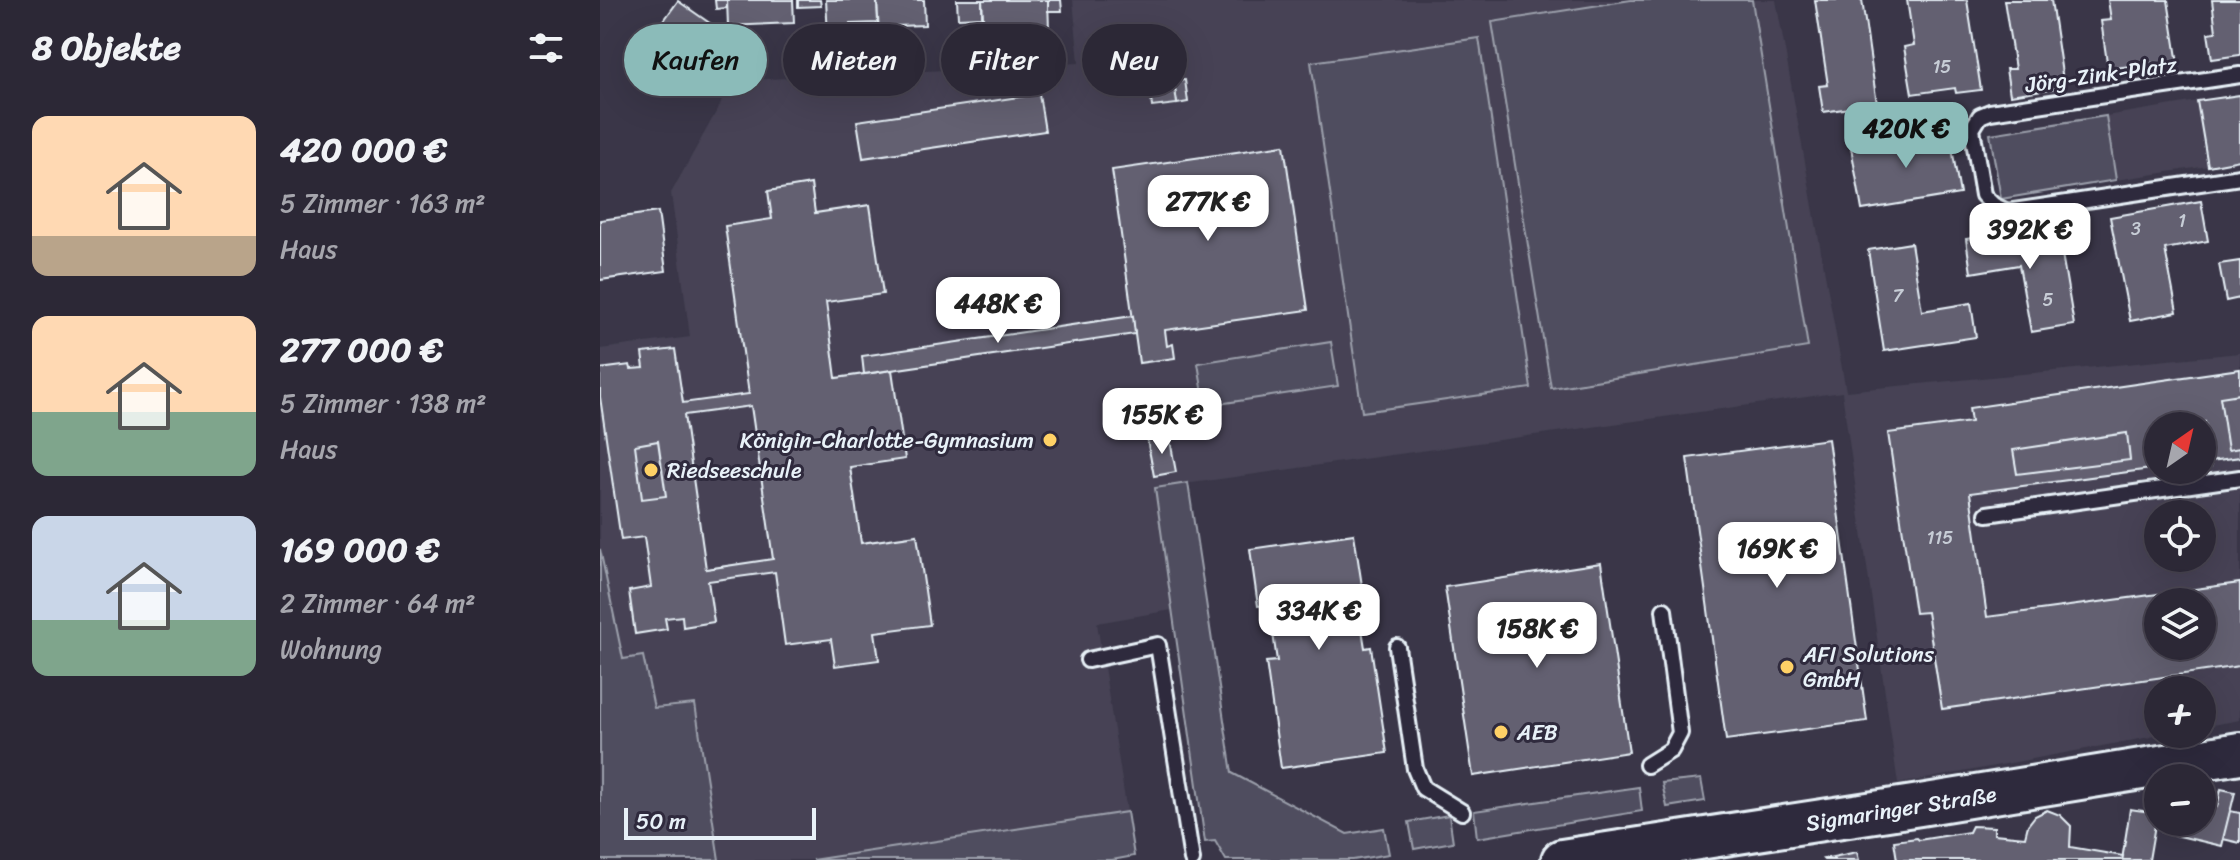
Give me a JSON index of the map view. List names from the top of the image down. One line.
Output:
{"streets":{"main road":["Sigmaringer Straße"],"lane":["Jörg-Zink-Platz"]},"places":["Königin-Charlotte-Gymnasium","Riedseeschule","AFI Solutions GmbH","AEB"],"house_numbers":["15","1","3","7","5","115"],"scale_bar":"50 m","north":"top right","page":{"heading":"8 Objekte","chip":["Kaufen","Mieten","Filter","Neu"],"list":[{"name":"420 000 €","note":"5 Zimmer · 163 m² · Haus"},{"name":"277 000 €","note":"5 Zimmer · 138 m² · Haus"},{"name":"169 000 €","note":"2 Zimmer · 64 m² · Wohnung"}],"price":["420K €","277K €","392K €","448K €","155K €","169K €","334K €","158K €"],"map_buttons":["+","−"],"scale":"50 m"}}
